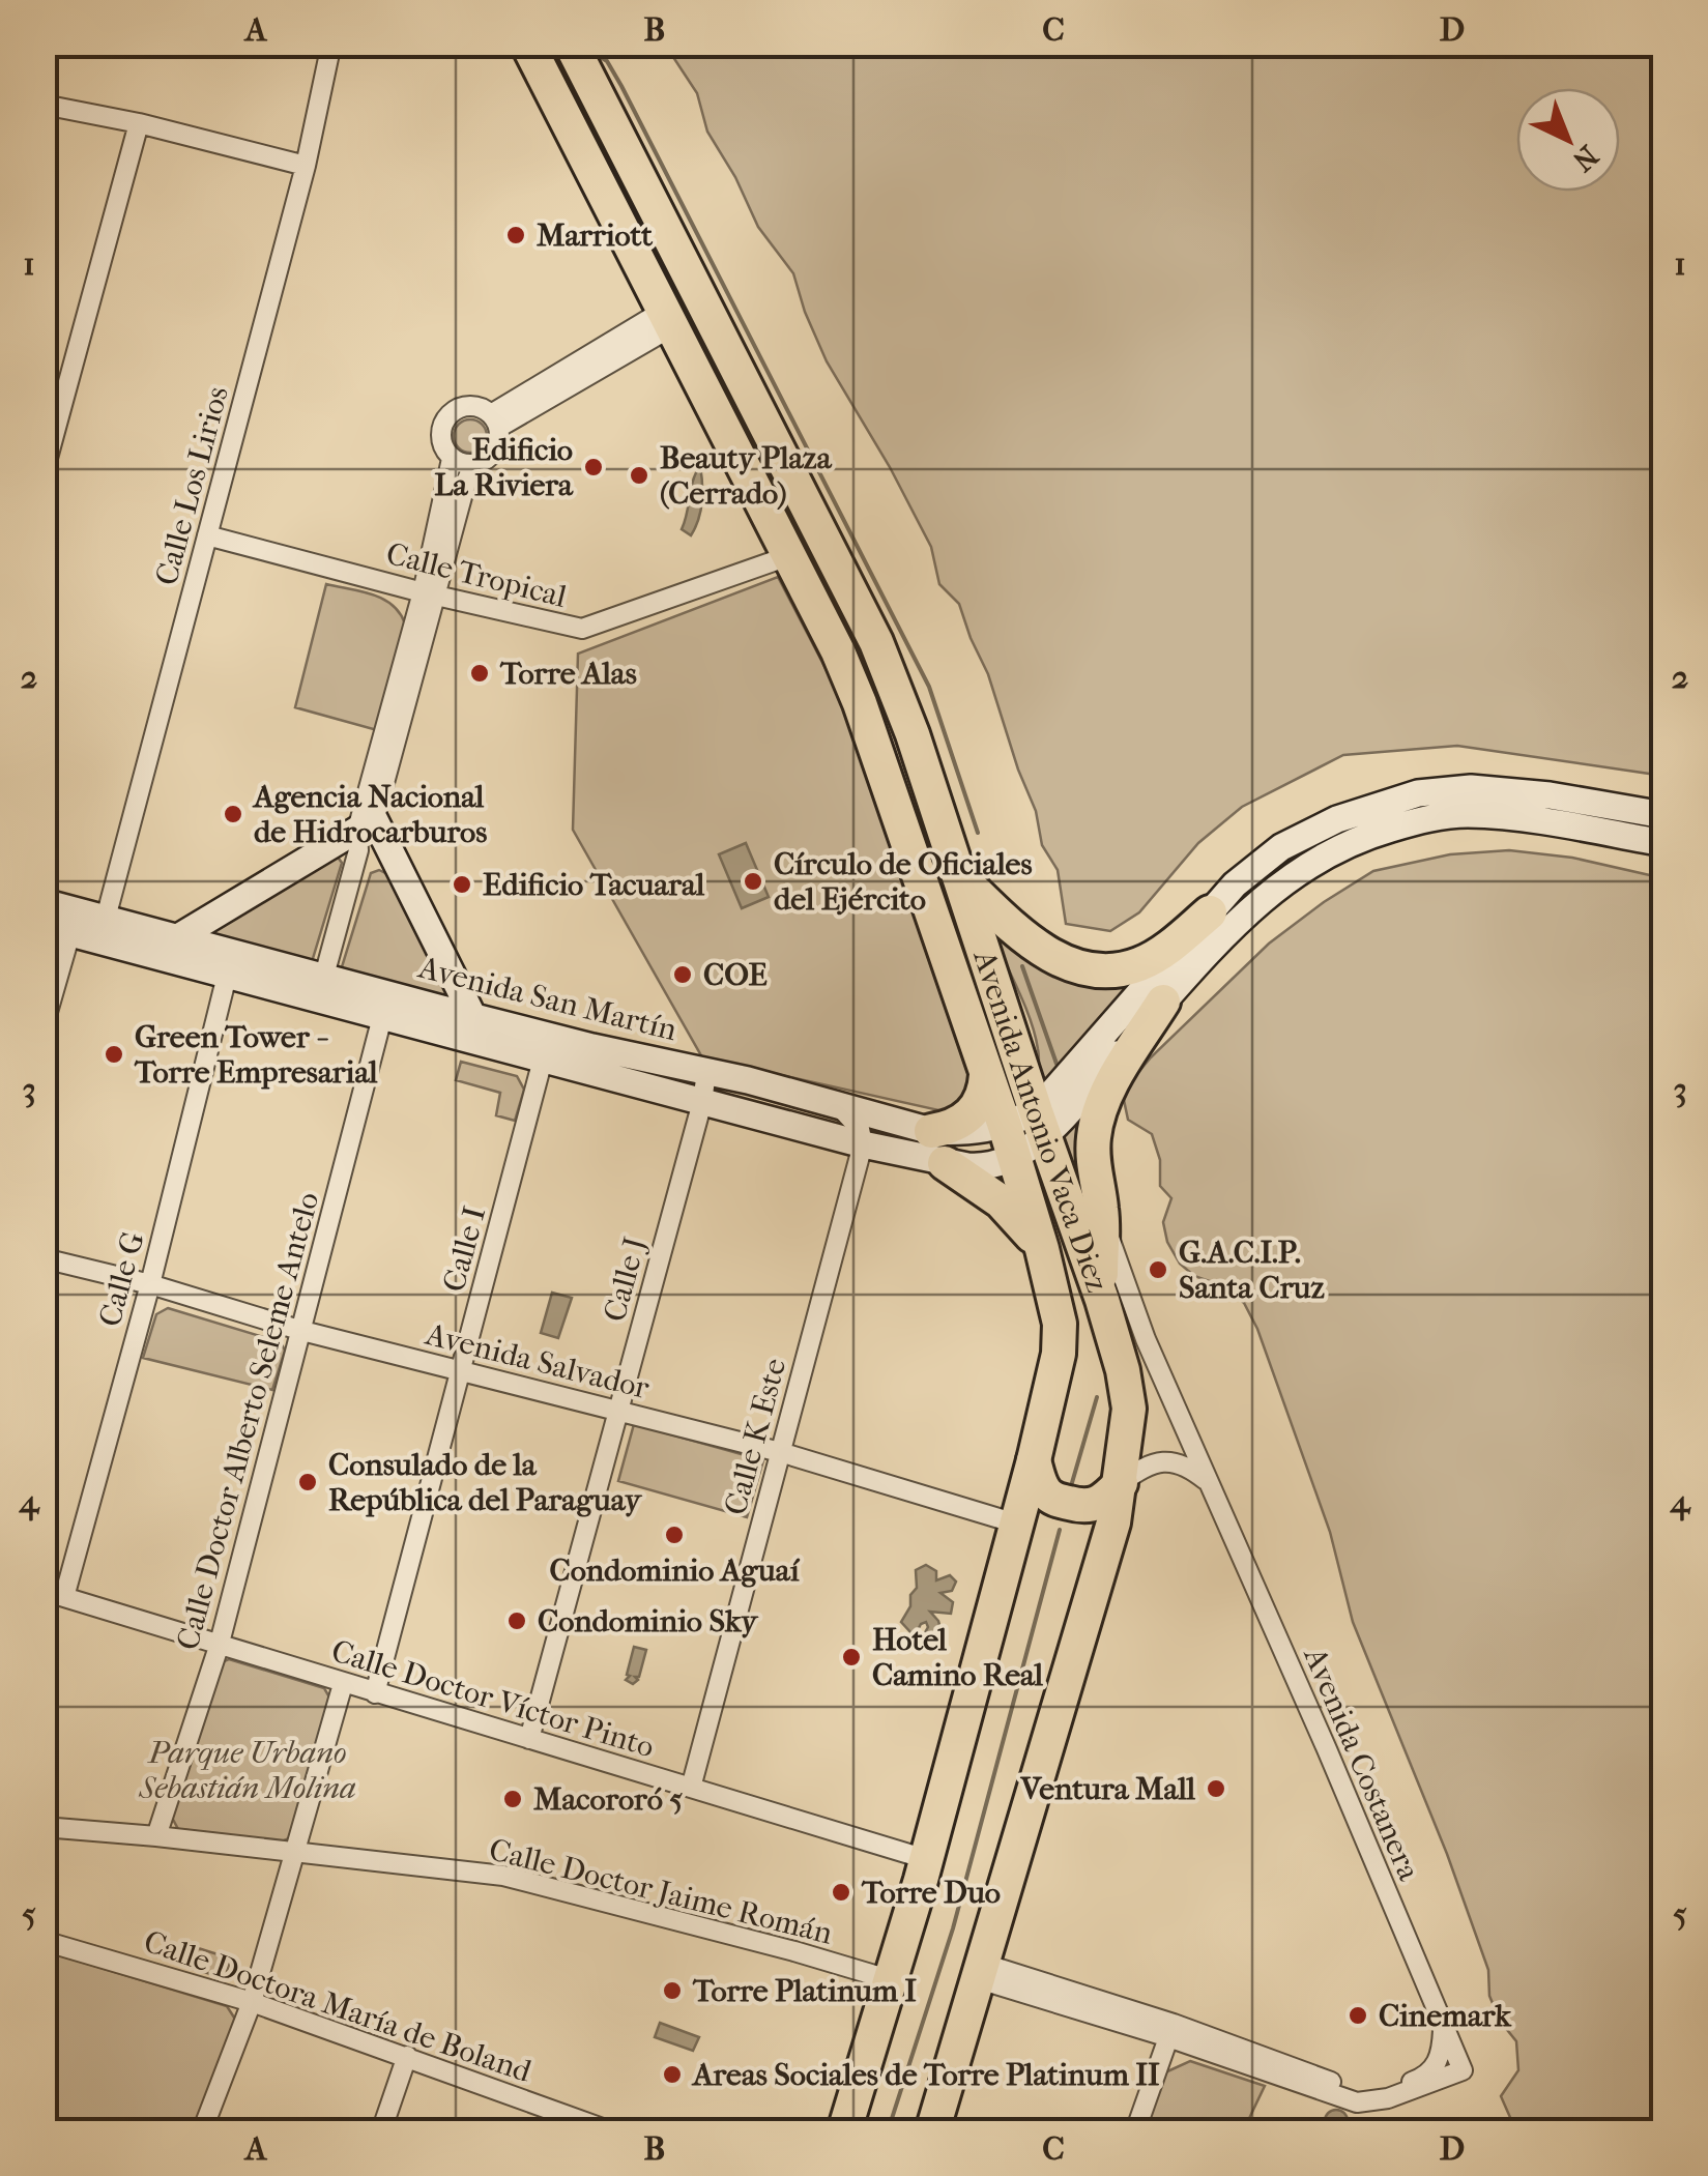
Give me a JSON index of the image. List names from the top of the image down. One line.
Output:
{"streets":{"highway":["Avenida Antonio Vaca Diez"],"main road":["Avenida San Martín"],"street":["Calle Los Lirios","Calle Tropical","Calle I","Calle G","Calle J","Avenida Salvador","Calle Doctor Alberto Seleme Antelo","Calle K Este","Calle Doctor Víctor Pinto","Avenida Costanera","Calle Doctor Jaime Román","Calle Doctora María de Boland"]},"crossings":[["Calle Los Lirios","Calle Tropical"],["Calle Los Lirios","Avenida San Martín"],["Calle Tropical","Avenida Antonio Vaca Diez"],["Avenida San Martín","Avenida Antonio Vaca Diez"],["Avenida San Martín","Calle I"],["Avenida San Martín","Calle G"],["Avenida San Martín","Calle J"],["Avenida San Martín","Calle Doctor Alberto Seleme Antelo"],["Avenida San Martín","Calle K Este"],["Avenida Antonio Vaca Diez","Avenida Salvador"],["Avenida Antonio Vaca Diez","Calle Doctor Víctor Pinto"],["Avenida Antonio Vaca Diez","Calle Doctor Jaime Román"],["Calle I","Avenida Salvador"],["Calle I","Calle Doctor Víctor Pinto"],["Calle G","Avenida Salvador"],["Calle G","Calle Doctor Víctor Pinto"],["Calle J","Avenida Salvador"],["Calle J","Calle Doctor Víctor Pinto"],["Avenida Salvador","Calle Doctor Alberto Seleme Antelo"],["Avenida Salvador","Calle K Este"],["Calle Doctor Alberto Seleme Antelo","Calle Doctor Víctor Pinto"],["Calle Doctor Alberto Seleme Antelo","Calle Doctor Jaime Román"],["Calle K Este","Calle Doctor Víctor Pinto"]],"parks":["Parque Urbano Sebastián Molina"],"places":["Marriott","Edificio La Riviera","Beauty Plaza (Cerrado)","Torre Alas","Agencia Nacional de Hidrocarburos","Círculo de Oficiales del Ejército","Edificio Tacuaral","COE","Green Tower - Torre Empresarial","G.A.C.I.P. Santa Cruz","Consulado de la República del Paraguay","Condominio Aguaí","Condominio Sky","Hotel Camino Real","Ventura Mall","Macororó 5","Torre Duo","Torre Platinum I","Cinemark","Areas Sociales de Torre Platinum II"],"north":"bottom right","grid":{"columns":["A","B","C","D"],"rows":["1","2","3","4","5"]}}
